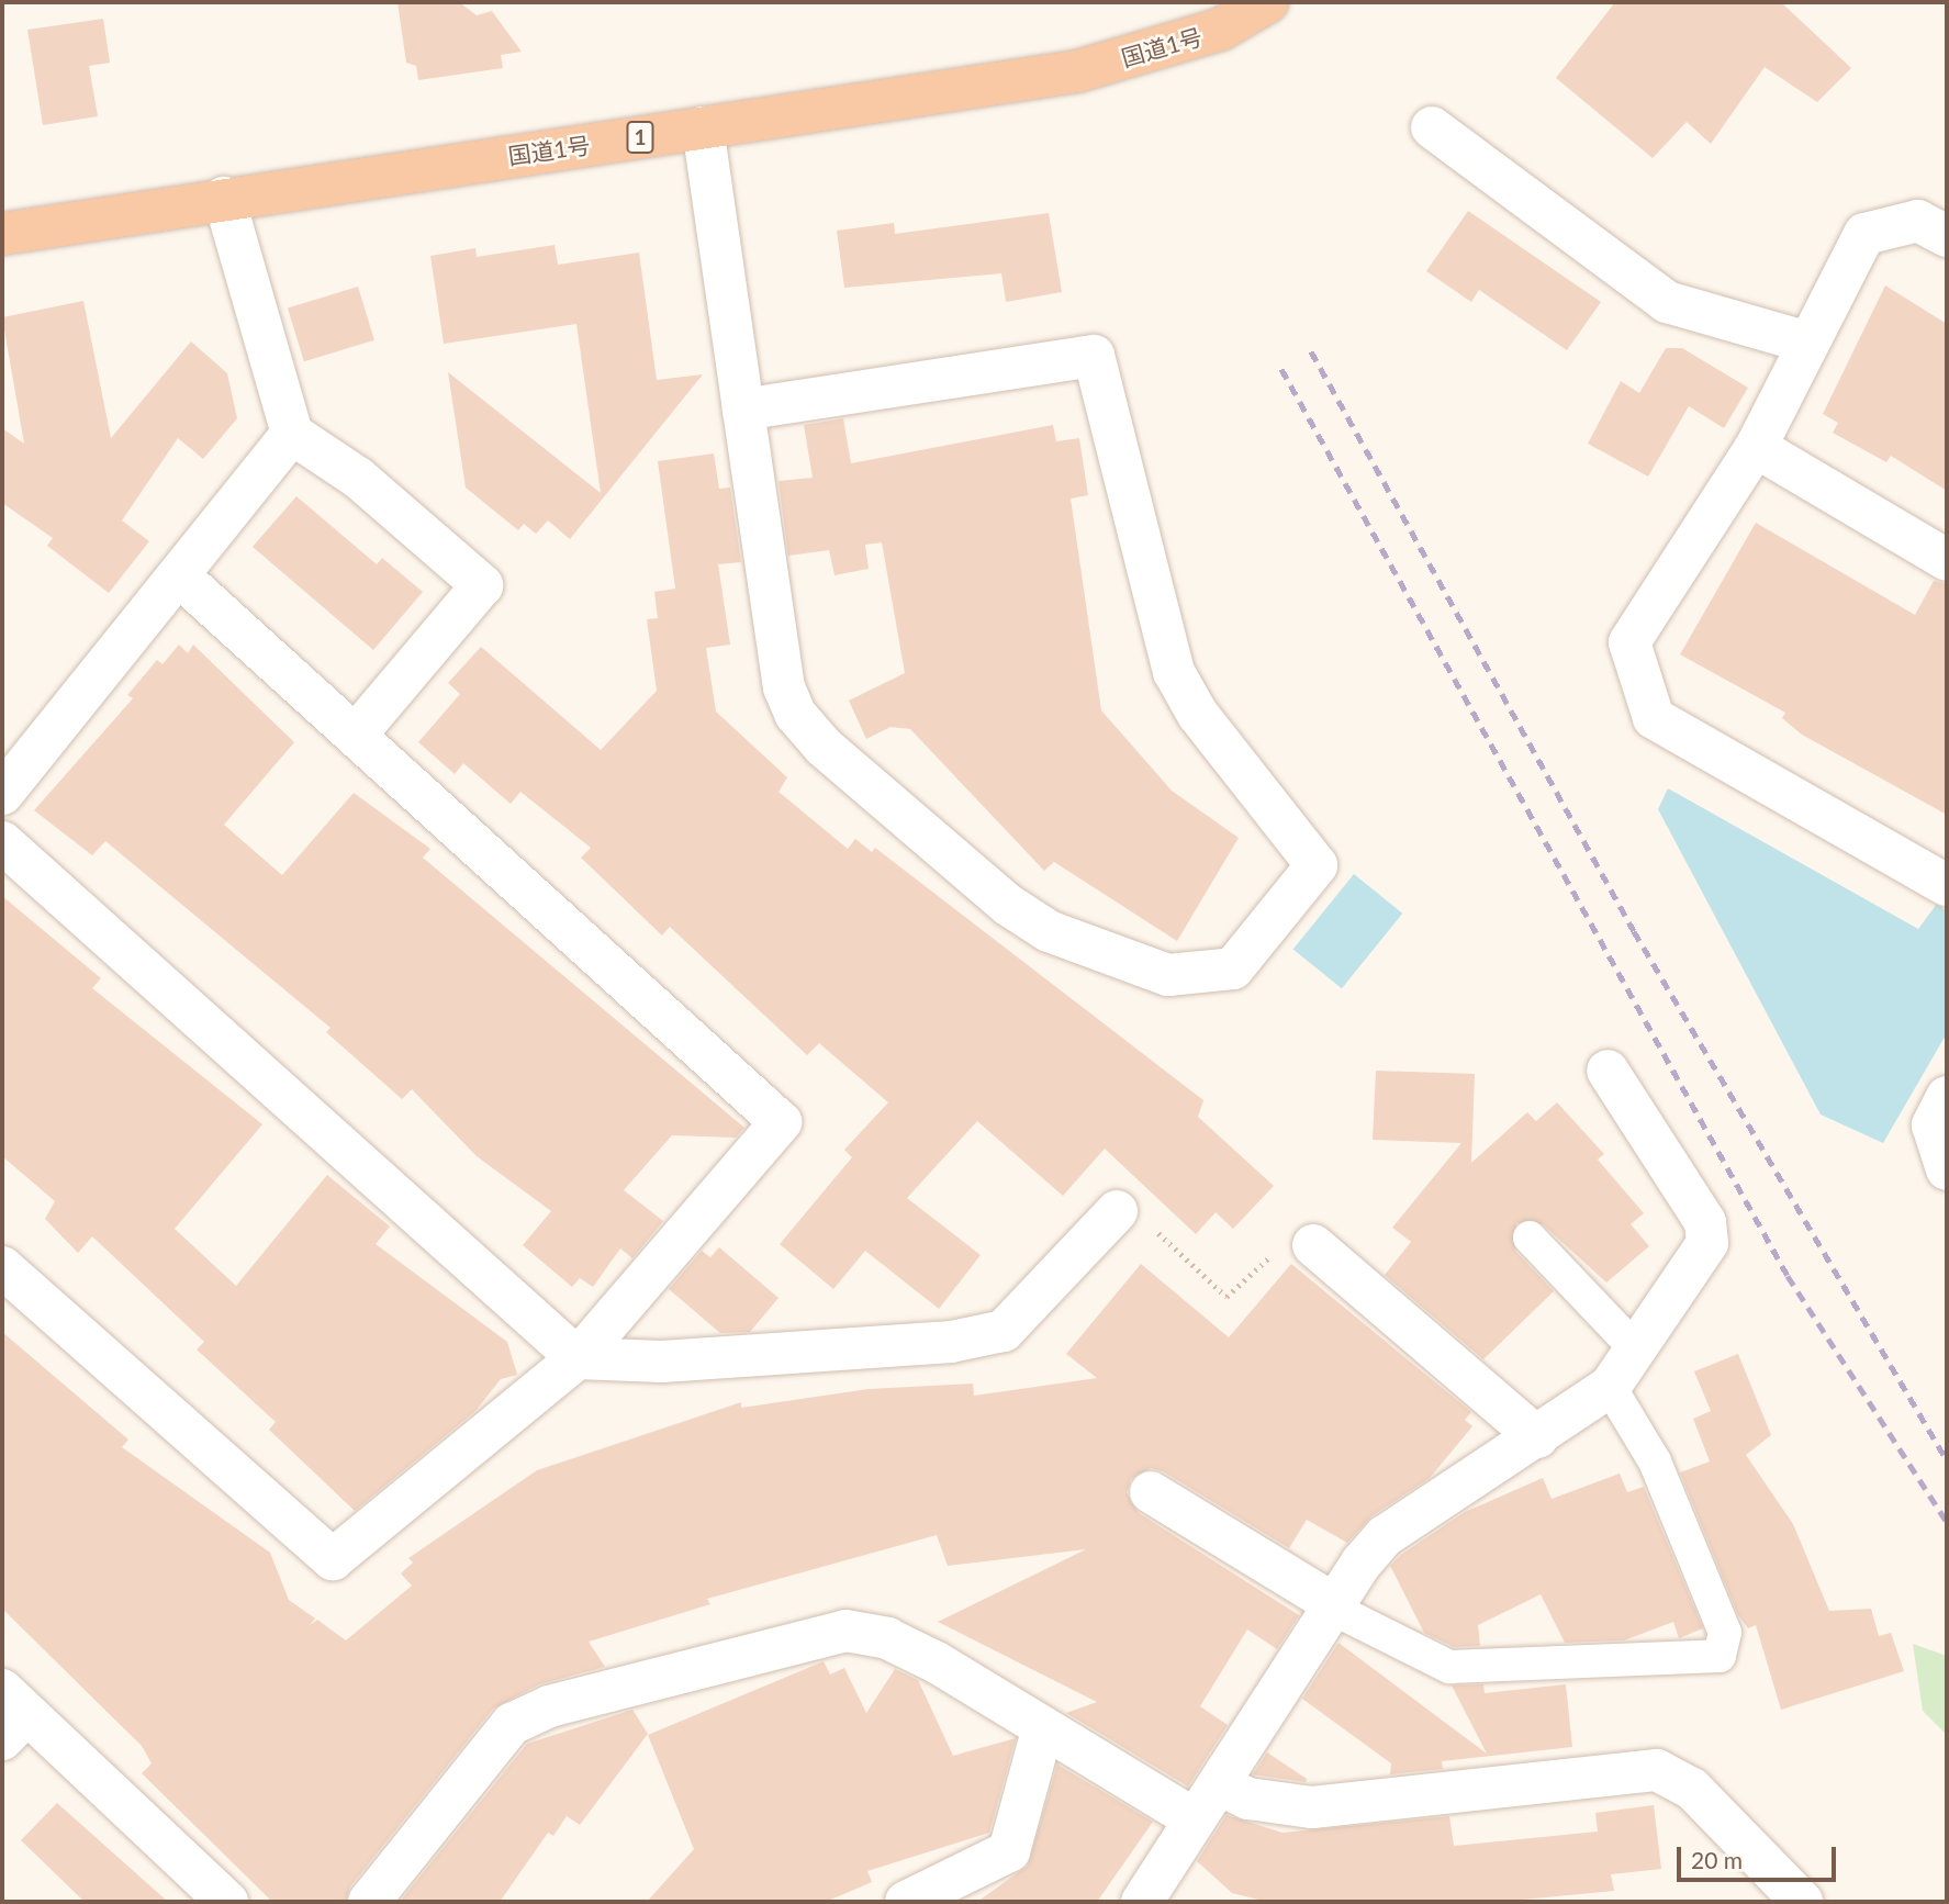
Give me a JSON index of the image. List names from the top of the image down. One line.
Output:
{"streets":{"highway":["国道1号","1"]},"scale_bar":"20 m"}
